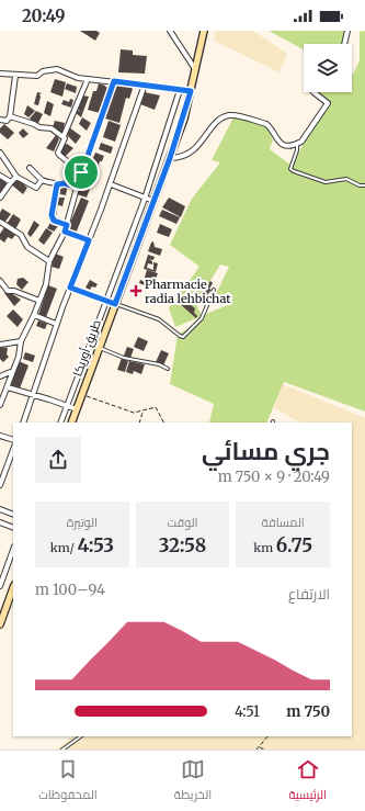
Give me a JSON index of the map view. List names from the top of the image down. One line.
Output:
{"streets":{"street":["طريق أوريكا"]},"places":{"health":["Pharmacie radia lehbichat"]},"page":{"status":"20:49","heading":["جري مسائي","20:49 · 9 × 750 m"],"stats":[["المسافة","6.75 km"],["الوقت","32:58"],["الوتيرة","4:53 /km"]],"chart":["الارتفاع","94–100 m"],"list":[{"name":"750 m","note":"4:51"}],"tabs":["الرئيسية","الخريطة","المحفوظات"]}}
